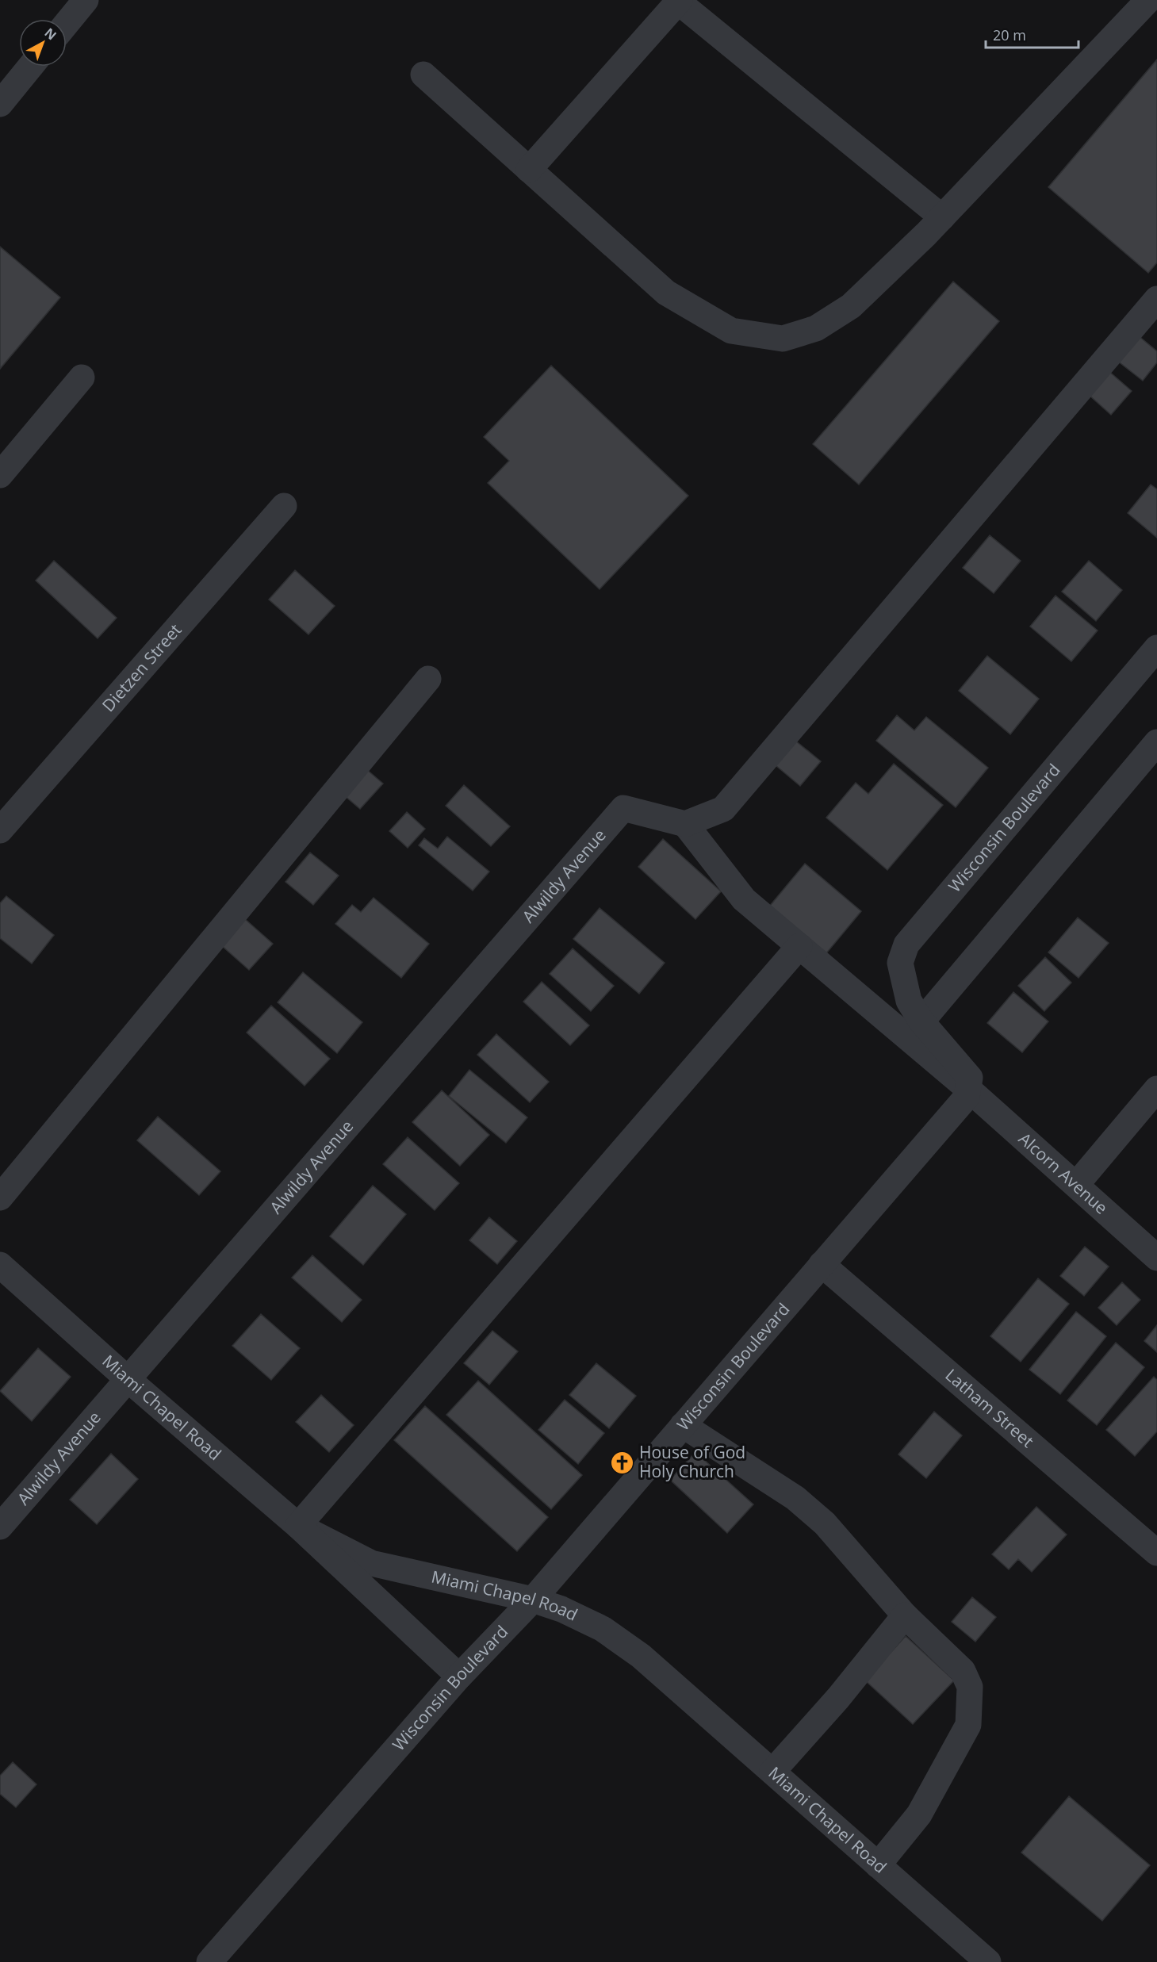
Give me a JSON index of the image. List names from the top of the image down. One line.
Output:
{"streets":{"street":["Dietzen Street","Wisconsin Boulevard","Alwildy Avenue","Alcorn Avenue","Miami Chapel Road","Latham Street"]},"crossings":[["Wisconsin Boulevard","Alcorn Avenue"],["Wisconsin Boulevard","Miami Chapel Road"],["Wisconsin Boulevard","Latham Street"],["Alwildy Avenue","Alcorn Avenue"],["Alwildy Avenue","Miami Chapel Road"]],"places":{"church":["House of God Holy Church"]},"scale_bar":"20 m","north":"top right"}
